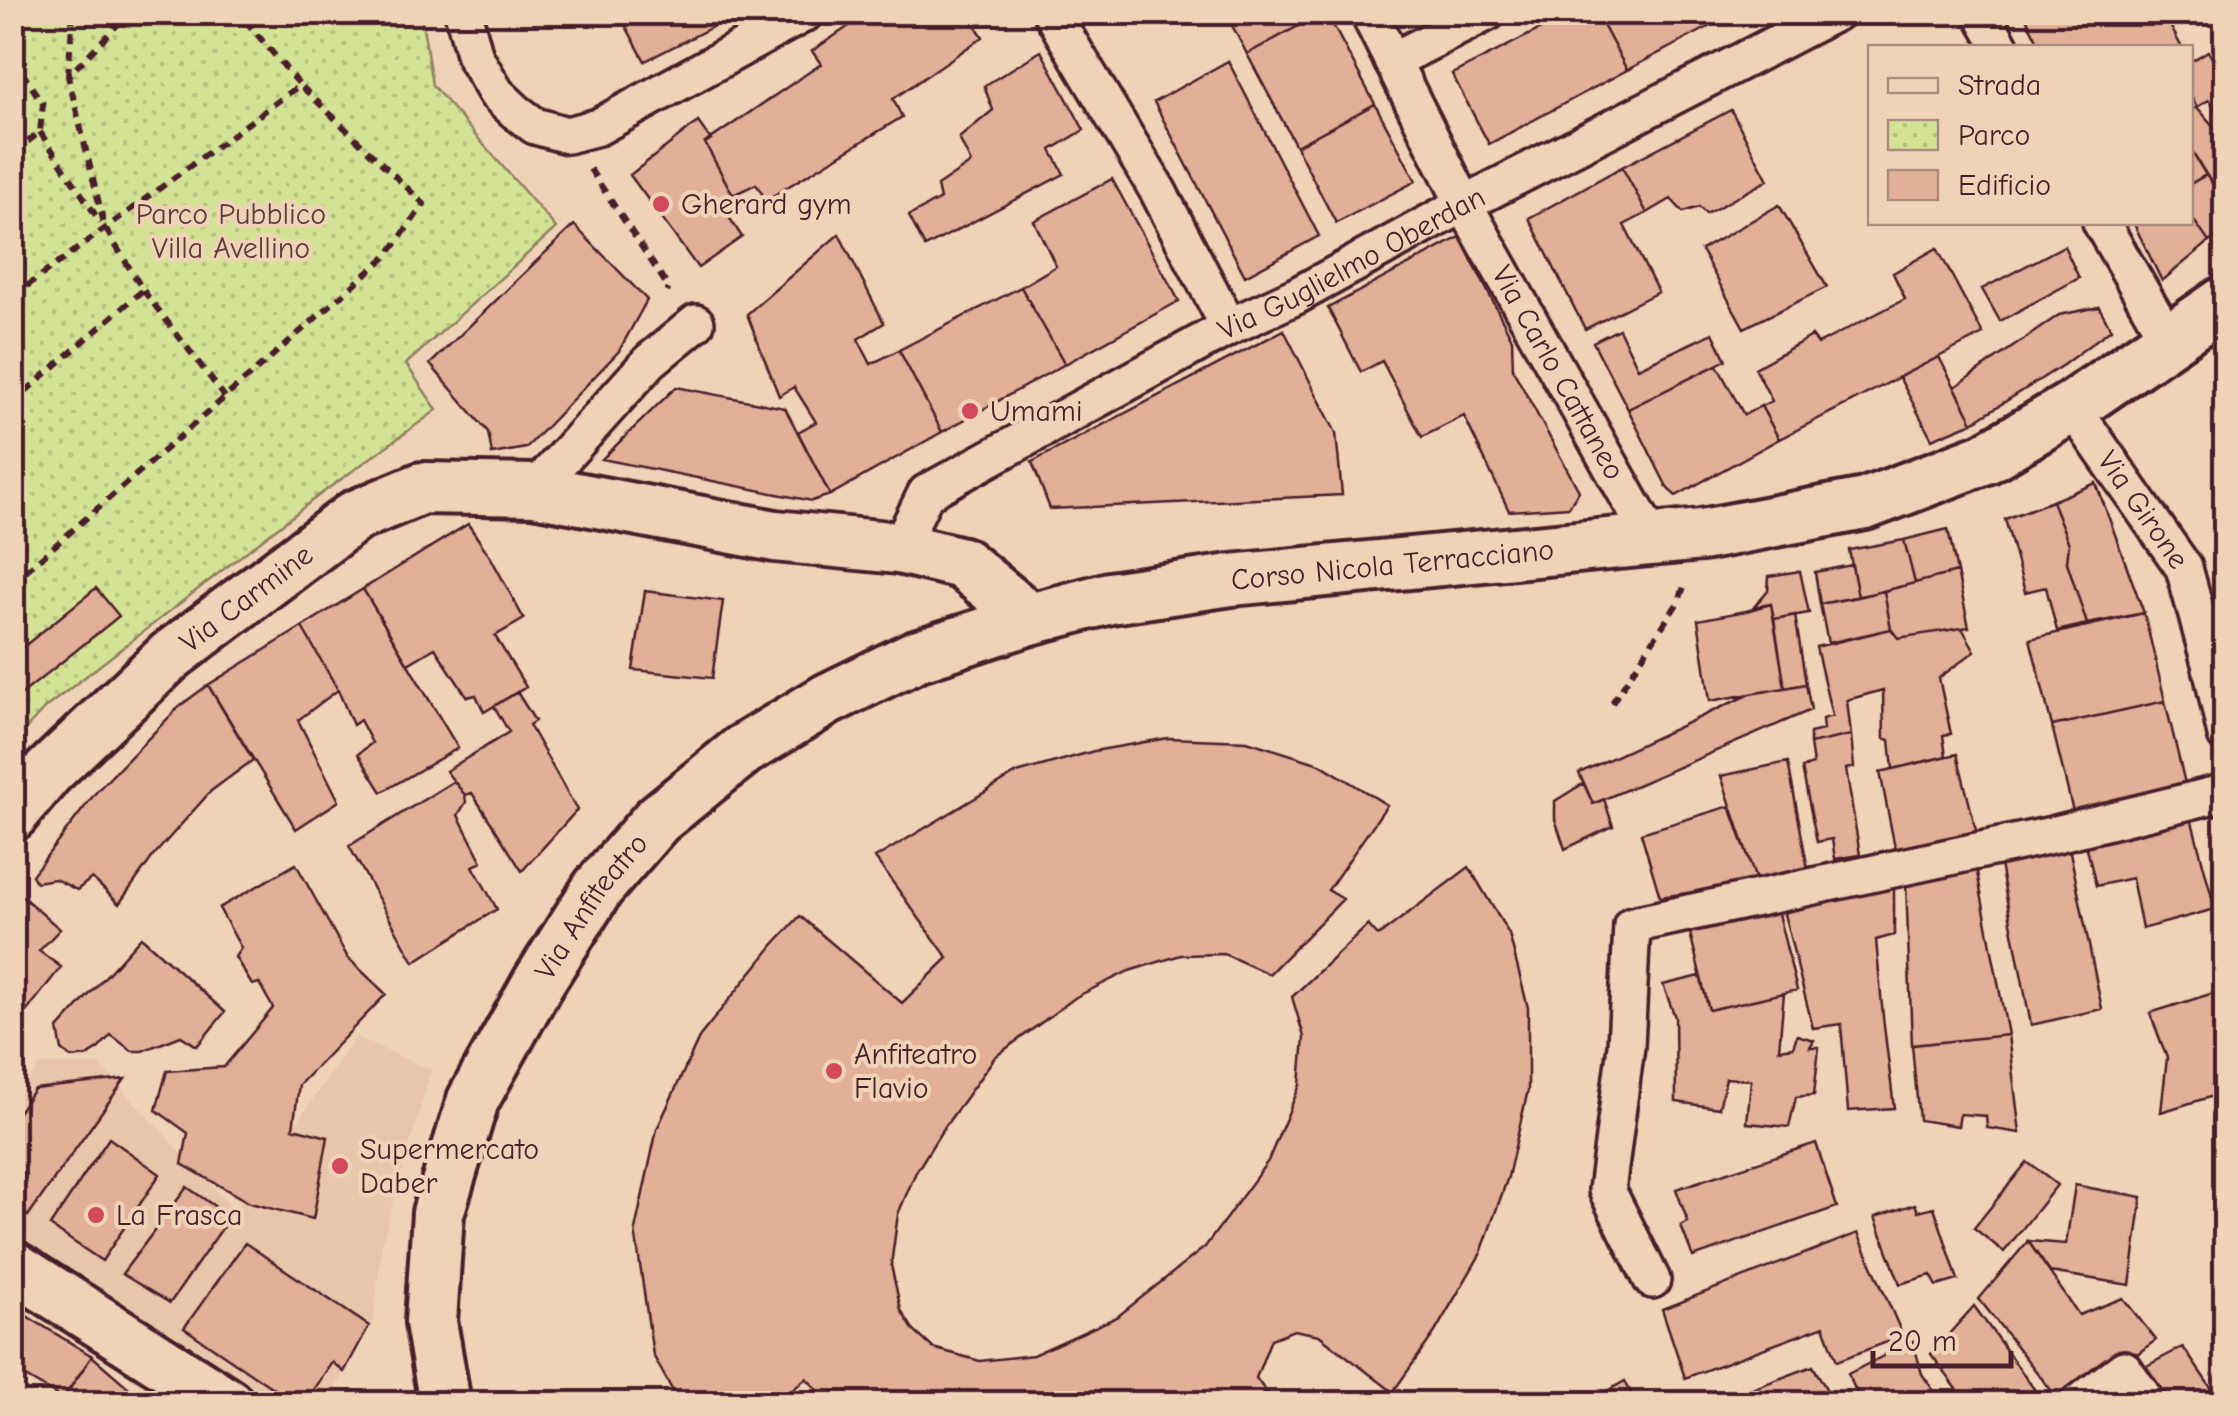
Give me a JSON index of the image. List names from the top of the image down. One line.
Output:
{"streets":{"main road":["Corso Nicola Terracciano","Via Carmine","Via Anfiteatro"],"street":["Via Guglielmo Oberdan","Via Carlo Cattaneo","Via Girone"]},"crossings":[["Via Guglielmo Oberdan","Via Carlo Cattaneo"],["Via Carlo Cattaneo","Corso Nicola Terracciano"],["Via Girone","Corso Nicola Terracciano"],["Corso Nicola Terracciano","Via Anfiteatro"]],"parks":["Parco Pubblico Villa Avellino"],"places":["Gherard gym","Umami","Anfiteatro Flavio","Supermercato Daber","La Frasca"],"legend":["Strada","Parco","Edificio"],"scale_bar":"20 m"}
